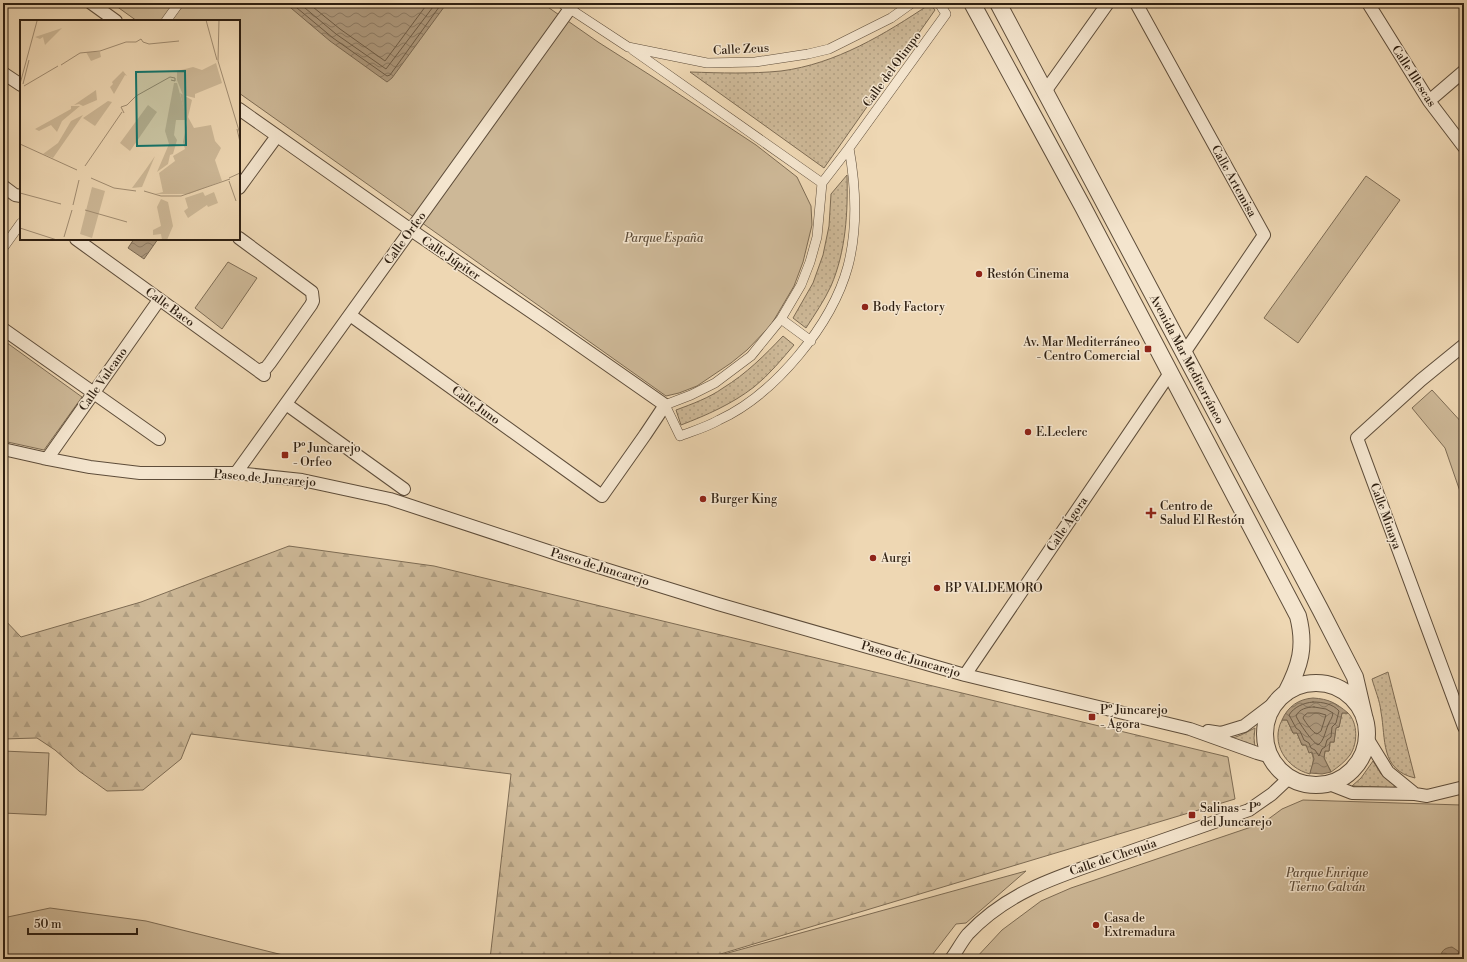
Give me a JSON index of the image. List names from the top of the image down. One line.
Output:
{"streets":{"street":["Calle Zeus","Calle del Olimpo","Calle Illescas","Calle Artemisa","Calle Orfeo","Calle Júpiter","Calle Baco","Avenida Mar Mediterráneo","Calle Vulcano","Calle Juno","Paseo de Juncarejo","Calle Minaya","Calle Ágora","Calle de Chequia"]},"crossings":[["Calle Zeus","Calle Orfeo"],["Calle Artemisa","Avenida Mar Mediterráneo"],["Calle Orfeo","Calle Júpiter"],["Calle Orfeo","Calle Juno"],["Calle Orfeo","Paseo de Juncarejo"],["Calle Júpiter","Calle Juno"],["Calle Baco","Calle Vulcano"],["Avenida Mar Mediterráneo","Paseo de Juncarejo"],["Avenida Mar Mediterráneo","Calle Ágora"],["Avenida Mar Mediterráneo","Calle de Chequia"],["Calle Vulcano","Paseo de Juncarejo"],["Paseo de Juncarejo","Calle Ágora"],["Paseo de Juncarejo","Calle de Chequia"]],"parks":["Parque España","Parque Enrique Tierno Galván"],"places":{"other":["Restón Cinema","Body Factory","E.Leclerc","Burger King","Aurgi","BP VALDEMORO","Casa de Extremadura"],"transit":["Av. Mar Mediterráneo - Centro Comercial","Pº Juncarejo - Orfeo","Pº Juncarejo - Ágora","Salinas - Pº del Juncarejo"],"health":["Centro de Salud El Restón"]},"scale_bar":"50 m"}
